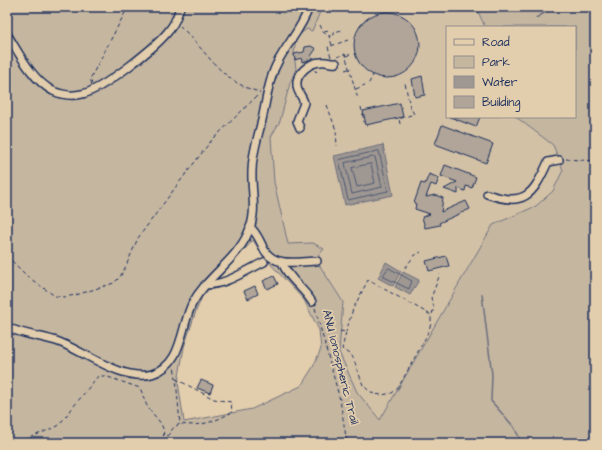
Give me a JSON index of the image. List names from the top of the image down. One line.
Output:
{"streets":{"street":["ANU Ionospheric Trail"]},"legend":["Road","Park","Water","Building"]}
